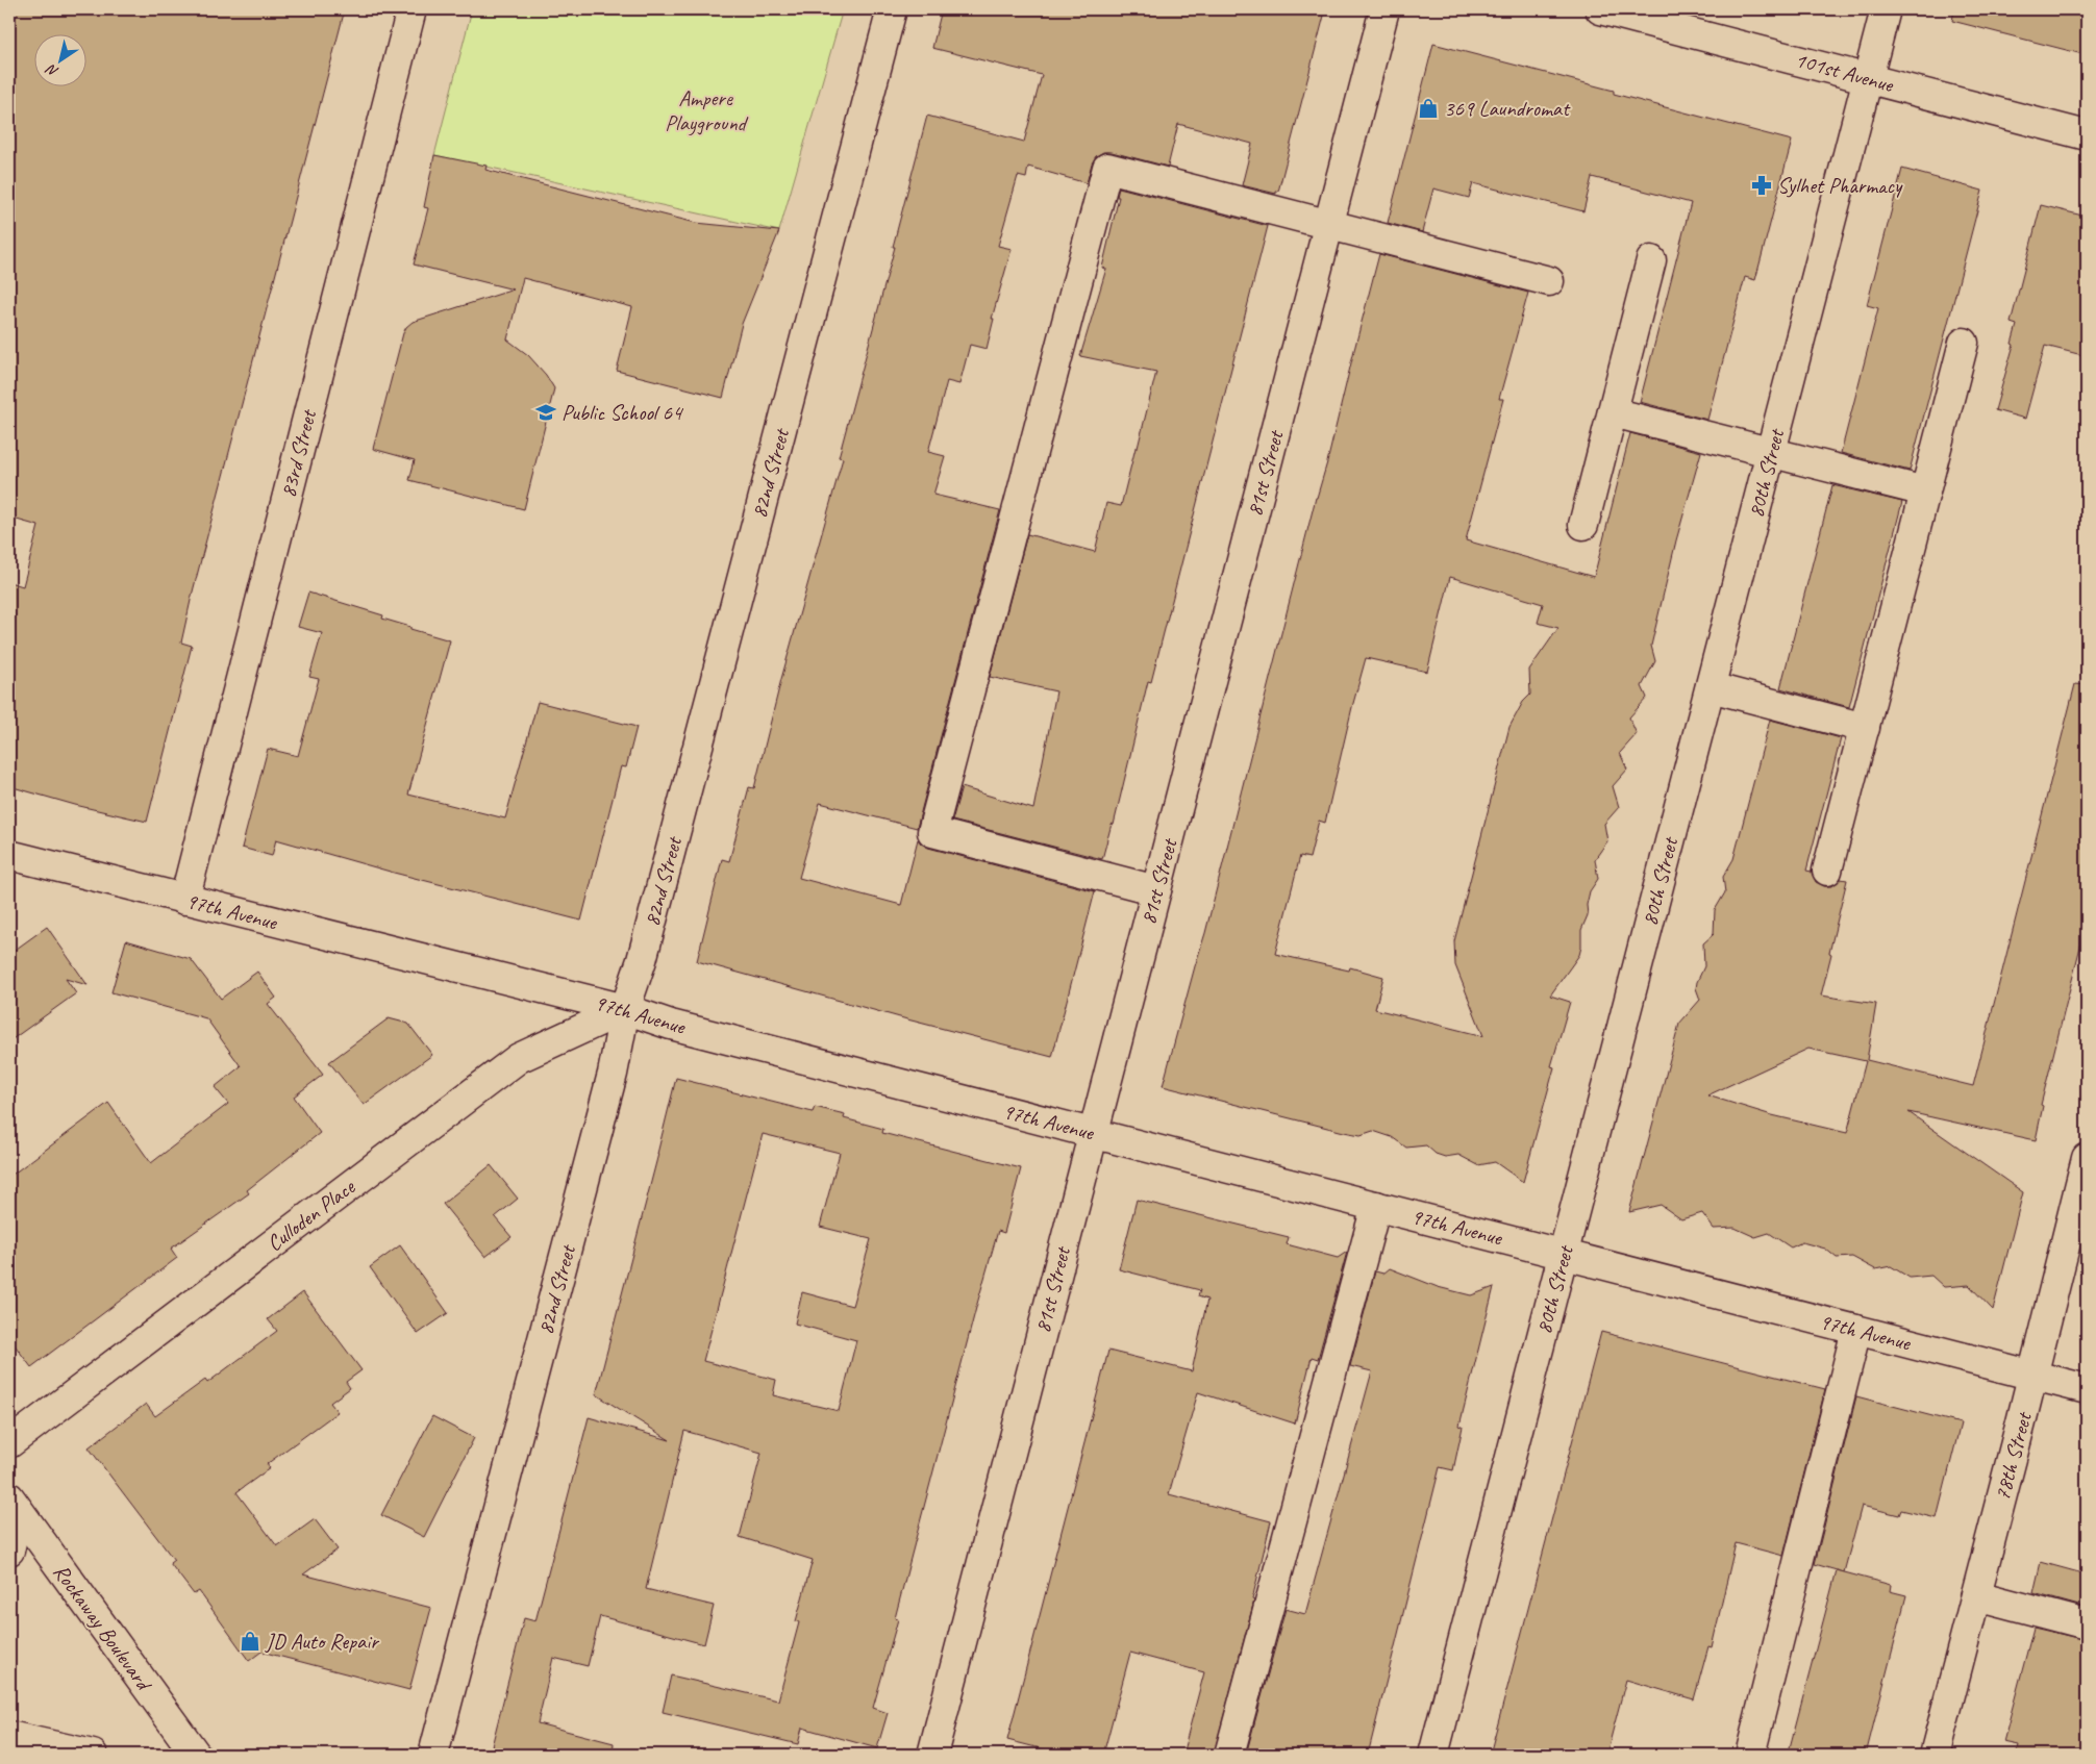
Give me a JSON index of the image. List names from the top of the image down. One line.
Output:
{"streets":{"street":["101st Avenue","83rd Street","82nd Street","81st Street","80th Street","97th Avenue","Culloden Place","78th Street","Rockaway Boulevard"]},"crossings":[["101st Avenue","80th Street"],["83rd Street","97th Avenue"],["82nd Street","97th Avenue"],["82nd Street","Culloden Place"],["81st Street","97th Avenue"],["80th Street","97th Avenue"],["97th Avenue","Culloden Place"],["97th Avenue","78th Street"]],"parks":["Ampere Playground"],"places":{"shop":["369 Laundromat","JD Auto Repair"],"pharmacy":["Sylhet Pharmacy"],"school or university":["Public School 64"]},"north":"bottom left"}
